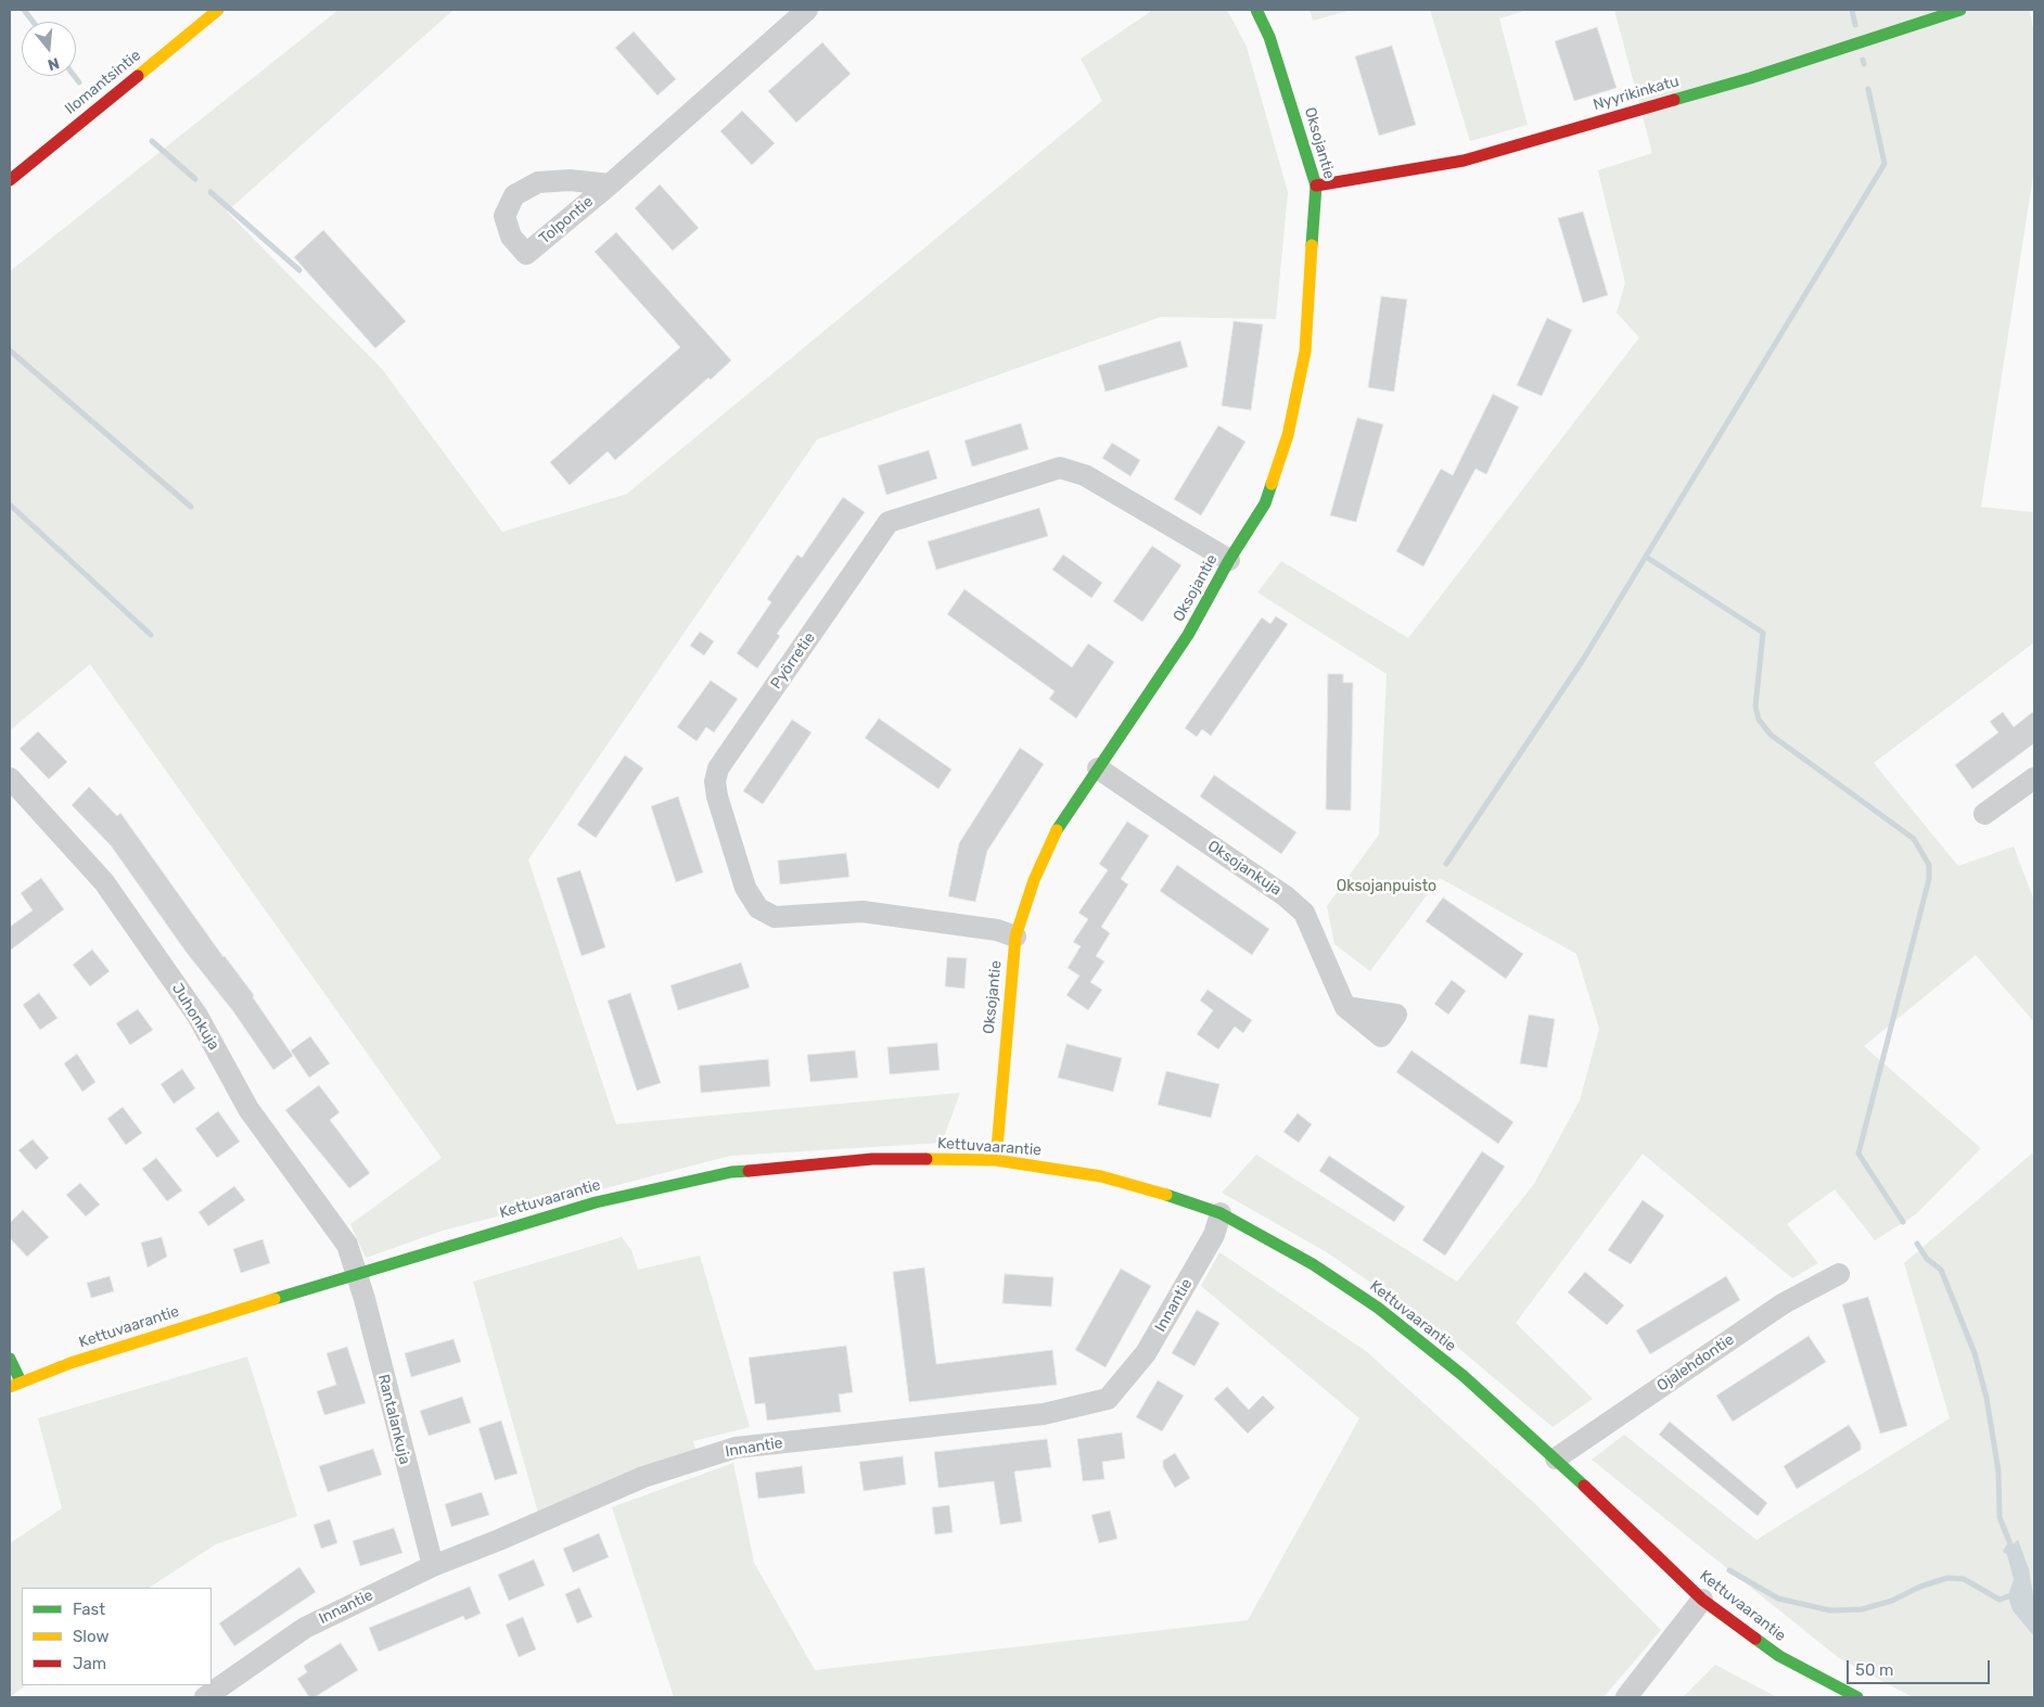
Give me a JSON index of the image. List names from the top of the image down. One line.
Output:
{"streets":{"street":["Ilomantsintie","Nyyrikinkatu","Oksojantie","Tolpontie","Pyörretie","Oksojankuja","Juhonkuja","Kettuvaarantie","Innantie","Ojalehdontie","Rantalankuja"]},"crossings":[["Nyyrikinkatu","Oksojantie"],["Oksojantie","Pyörretie"],["Oksojantie","Oksojankuja"],["Oksojantie","Kettuvaarantie"],["Juhonkuja","Kettuvaarantie"],["Juhonkuja","Rantalankuja"],["Kettuvaarantie","Innantie"],["Kettuvaarantie","Ojalehdontie"],["Kettuvaarantie","Rantalankuja"],["Innantie","Rantalankuja"]],"parks":["Oksojanpuisto"],"legend":["Fast","Slow","Jam"],"scale_bar":"50 m","north":"bottom"}
